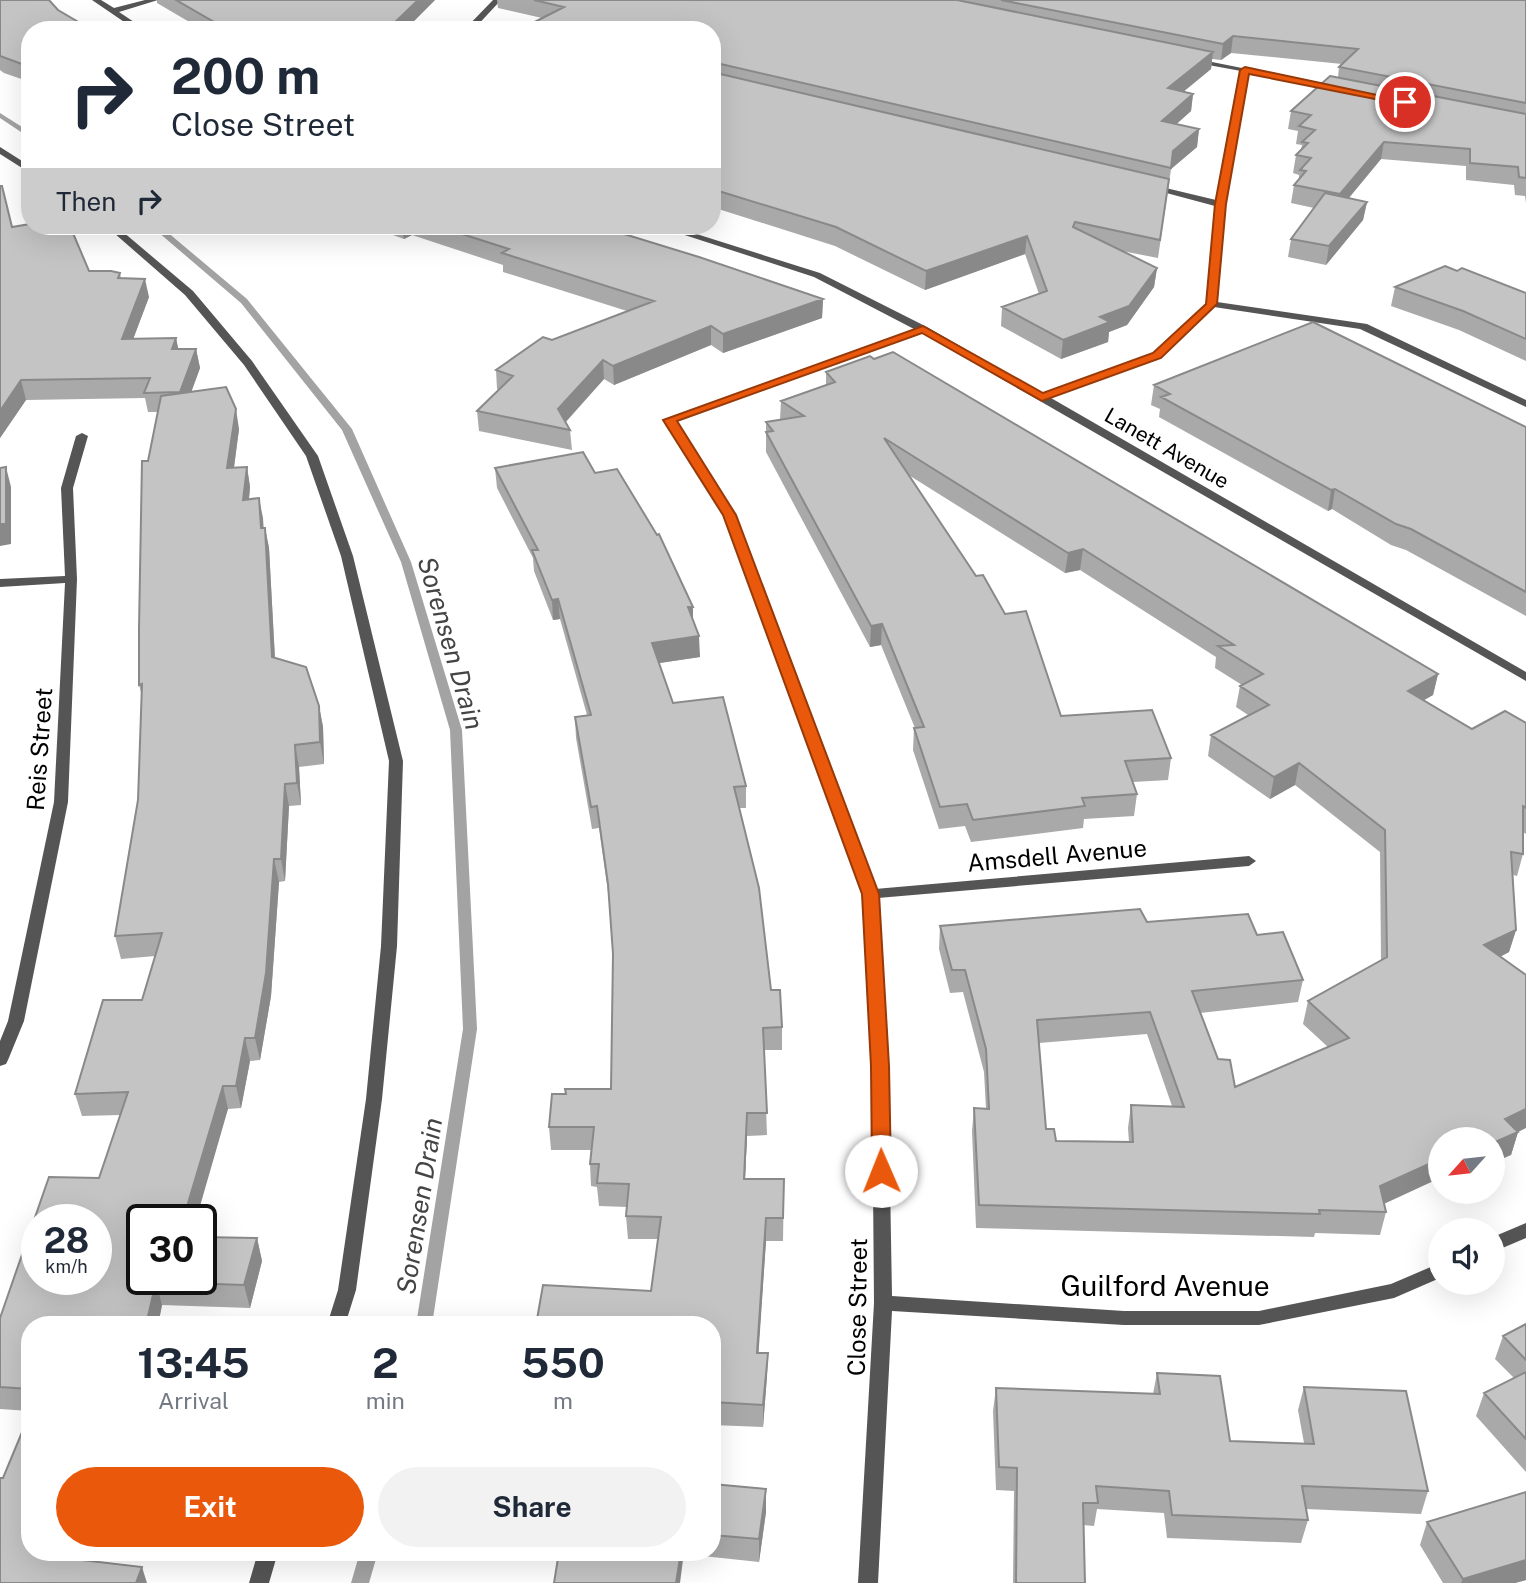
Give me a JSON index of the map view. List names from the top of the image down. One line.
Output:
{"streets":{"street":["Lanett Avenue","Reis Street","Amsdell Avenue","Guilford Avenue","Close Street"]},"crossings":[["Lanett Avenue","Close Street"],["Amsdell Avenue","Close Street"],["Guilford Avenue","Close Street"]],"water":["Sorensen Drain"],"north":"bottom left","page":{"turn":["200 m","Close Street"],"then":"Then","speed":"28 km/h","limit":"30","eta":["13:45","Arrival","2","min","550","m"],"buttons":["Exit","Share"]}}
